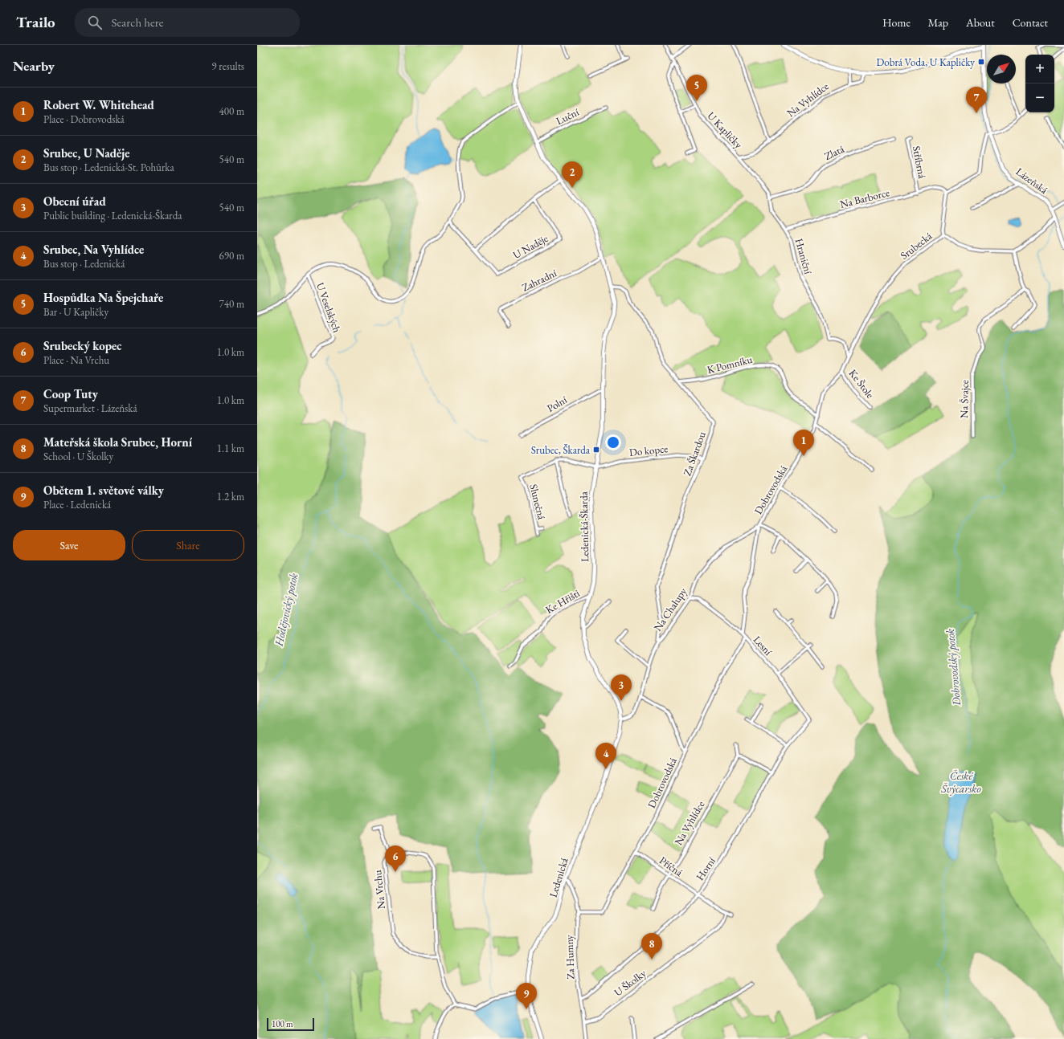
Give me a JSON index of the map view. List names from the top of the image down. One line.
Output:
{"streets":{"main road":["Lázeňská","Ledenická-Škarda","Ledenická"],"street":["Na Vyhlídce","Luční","U Kapličky","Zlatá","Stříbrná","Na Barborce","Srubecká","U Naděje","Hraniční","Zahradní","U Veselských","K Pomníku","Ke Štole","Na Švajce","Polní","Do kopce","Za Škardou","Dobrovodská","Slunečná","Ke Hřišti","Na Chalupy","Lesní","Příčná","Horní","Na Vrchu","Za Humny","U Školky"]},"crossings":[["Na Vyhlídce","U Kapličky"],["Na Vyhlídce","Hraniční"],["Na Vyhlídce","Příčná"],["Luční","Ledenická-Škarda"],["U Kapličky","Hraniční"],["Zlatá","Hraniční"],["Stříbrná","Na Barborce"],["Na Barborce","Hraniční"],["Srubecká","Dobrovodská"],["Hraniční","Dobrovodská"],["Zahradní","Ledenická-Škarda"],["K Pomníku","Za Škardou"],["K Pomníku","Dobrovodská"],["Ke Štole","Dobrovodská"],["Polní","Ledenická-Škarda"],["Do kopce","Za Škardou"],["Do kopce","Slunečná"],["Do kopce","Ledenická-Škarda"],["Za Škardou","Ledenická-Škarda"],["Za Škardou","Na Chalupy"],["Dobrovodská","Na Chalupy"],["Dobrovodská","Lesní"],["Dobrovodská","Příčná"],["Dobrovodská","Za Humny"],["Slunečná","Ledenická-Škarda"],["Ledenická-Škarda","Ke Hřišti"],["Ledenická-Škarda","Na Chalupy"],["Ledenická-Škarda","Ledenická"],["Na Chalupy","Lesní"],["Na Chalupy","Ledenická"],["Lesní","Horní"],["Příčná","Horní"],["Příčná","U Školky"],["Horní","Za Humny"],["Ledenická","Za Humny"],["Za Humny","U Školky"]],"water":["Hodějovický potok","Dobrovodský potok","České Švýcarsko"],"places":{"transit":["Dobrá Voda, U Kapličky","Srubec, Škarda"]},"scale_bar":"100 m","north":"top right","page":{"header":"Trailo","search":"Search here","nav":["Home","Map","About","Contact"],"heading":["Nearby","9 results"],"map_buttons":["+","−"],"pins":["5","7","2","1","3","4","6","8","9"],"list":[{"mark":"1","name":"Robert W. Whitehead","note":"Place · Dobrovodská","value":"400 m"},{"mark":"2","name":"Srubec, U Naděje","note":"Bus stop · Ledenická-St. Pohůrka","value":"540 m"},{"mark":"3","name":"Obecní úřad","note":"Public building · Ledenická-Škarda","value":"540 m"},{"mark":"4","name":"Srubec, Na Vyhlídce","note":"Bus stop · Ledenická","value":"690 m"},{"mark":"5","name":"Hospůdka Na Špejchaře","note":"Bar · U Kapličky","value":"740 m"},{"mark":"6","name":"Srubecký kopec","note":"Place · Na Vrchu","value":"1.0 km"},{"mark":"7","name":"Coop Tuty","note":"Supermarket · Lázeňská","value":"1.0 km"},{"mark":"8","name":"Mateřská škola Srubec, Horní","note":"School · U Školky","value":"1.1 km"},{"mark":"9","name":"Obětem 1. světové války","note":"Place · Ledenická","value":"1.2 km"}],"buttons":["Save","Share"],"scale":"100 m"}}
